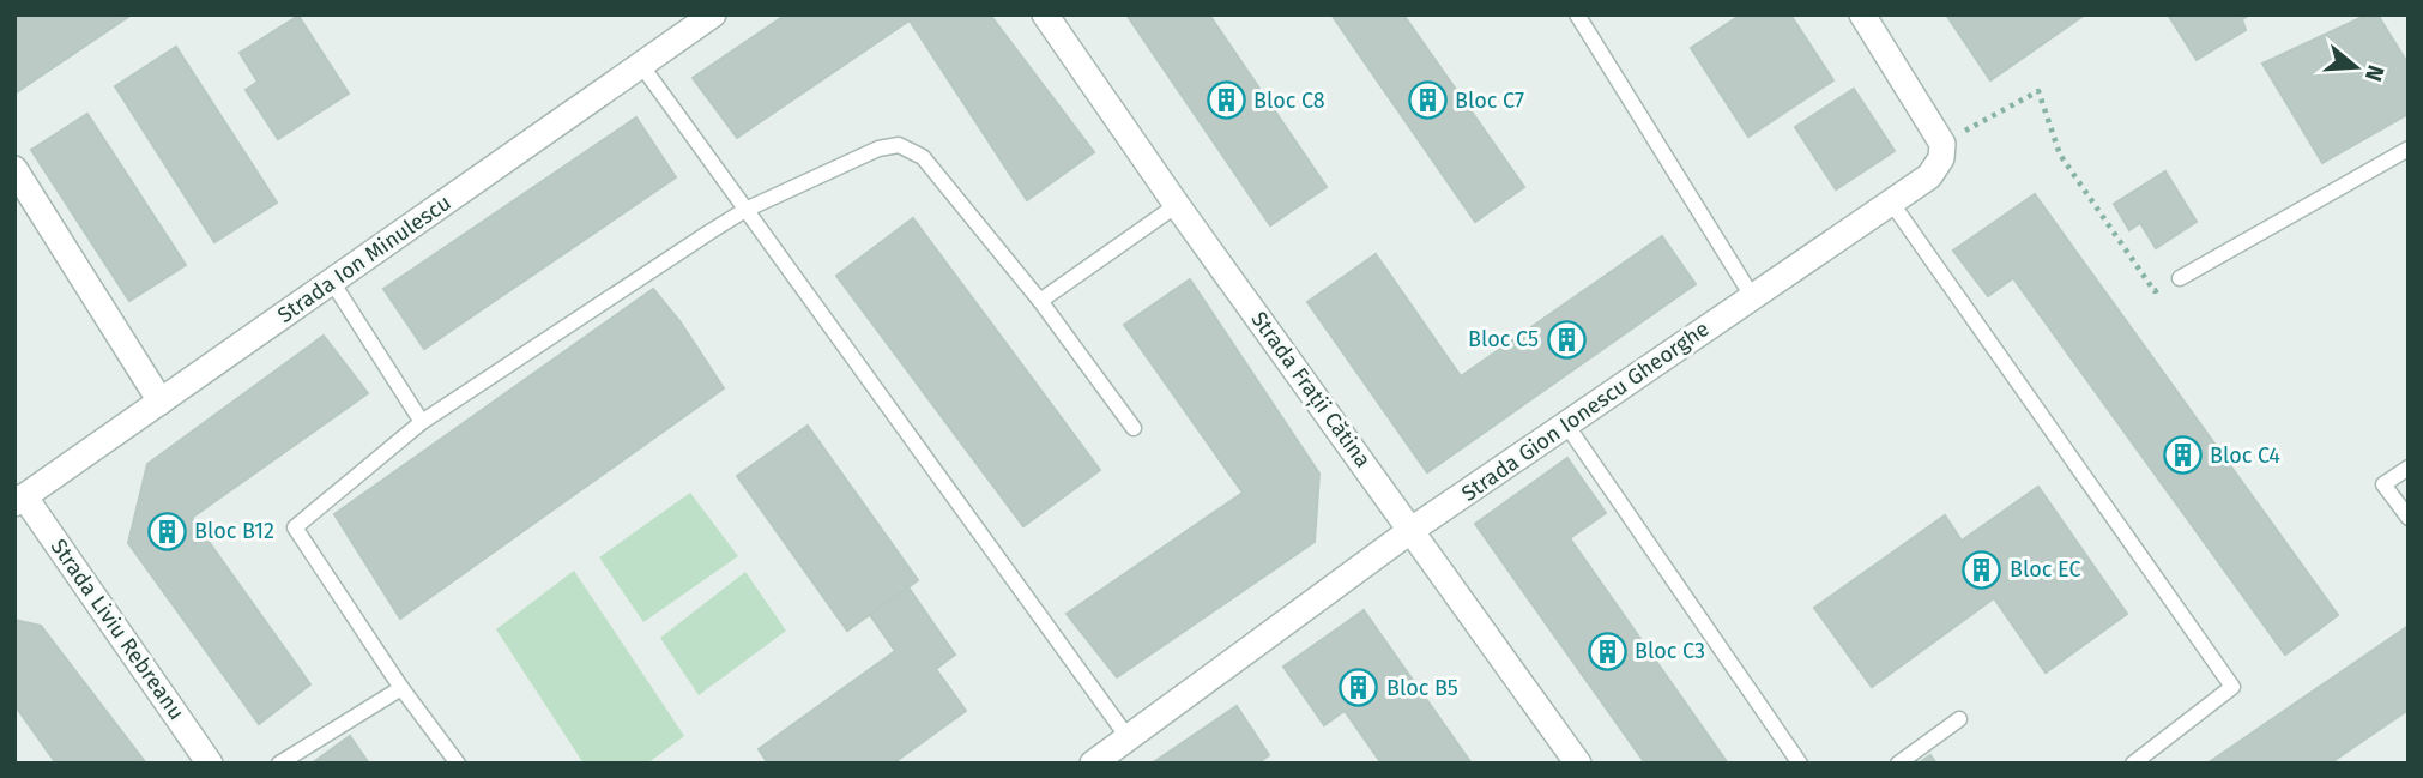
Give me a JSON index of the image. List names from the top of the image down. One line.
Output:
{"streets":{"street":["Strada Ion Minulescu","Strada Frații Cătina","Strada Gion Ionescu Gheorghe","Strada Liviu Rebreanu"]},"crossings":[["Strada Ion Minulescu","Strada Liviu Rebreanu"],["Strada Frații Cătina","Strada Gion Ionescu Gheorghe"]],"places":{"building":["Bloc C8","Bloc C7","Bloc C5","Bloc C4","Bloc B12","Bloc EC","Bloc C3","Bloc B5"]},"north":"right"}
